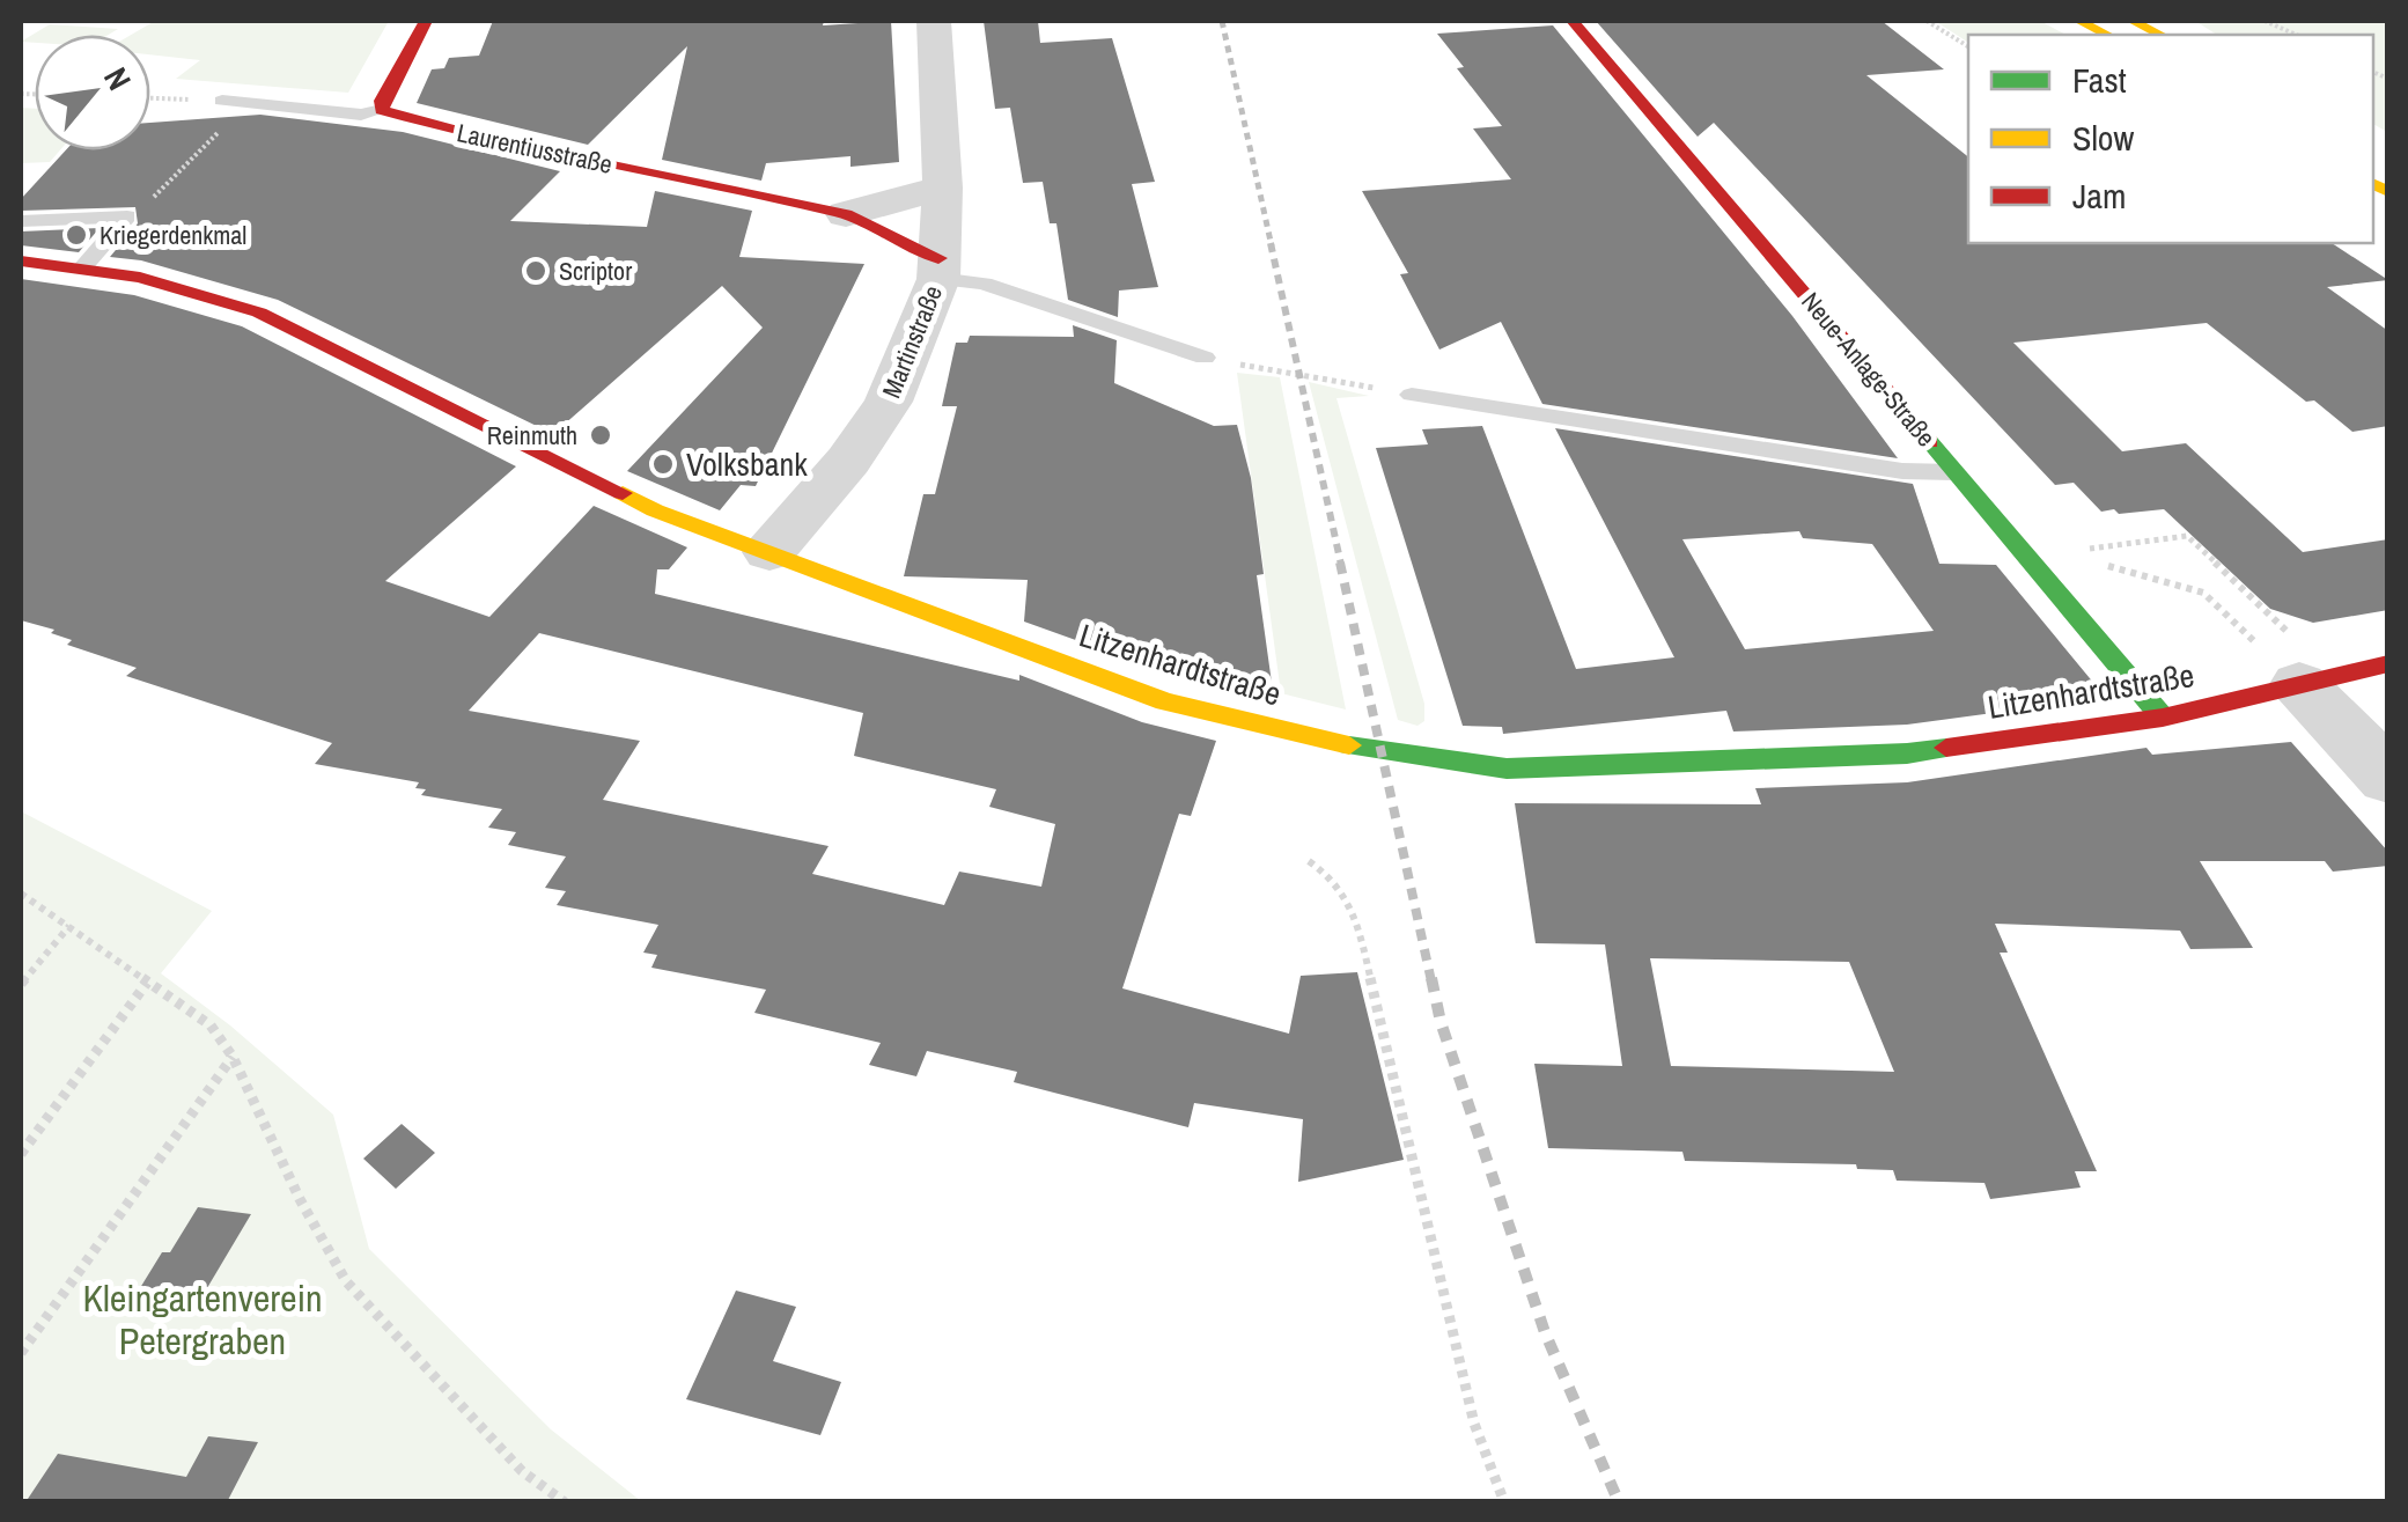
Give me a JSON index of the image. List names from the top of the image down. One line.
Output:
{"streets":{"main road":["Laurentiusstraße","Neue-Anlage-Straße","Litzenhardtstraße"],"street":["Martinstraße"]},"crossings":[["Laurentiusstraße","Martinstraße"],["Martinstraße","Litzenhardtstraße"],["Neue-Anlage-Straße","Litzenhardtstraße"]],"parks":["Kleingartenverein Petergraben"],"places":["Kriegerdenkmal","Scriptor","Reinmuth","Volksbank"],"legend":["Fast","Slow","Jam"],"north":"top right"}
